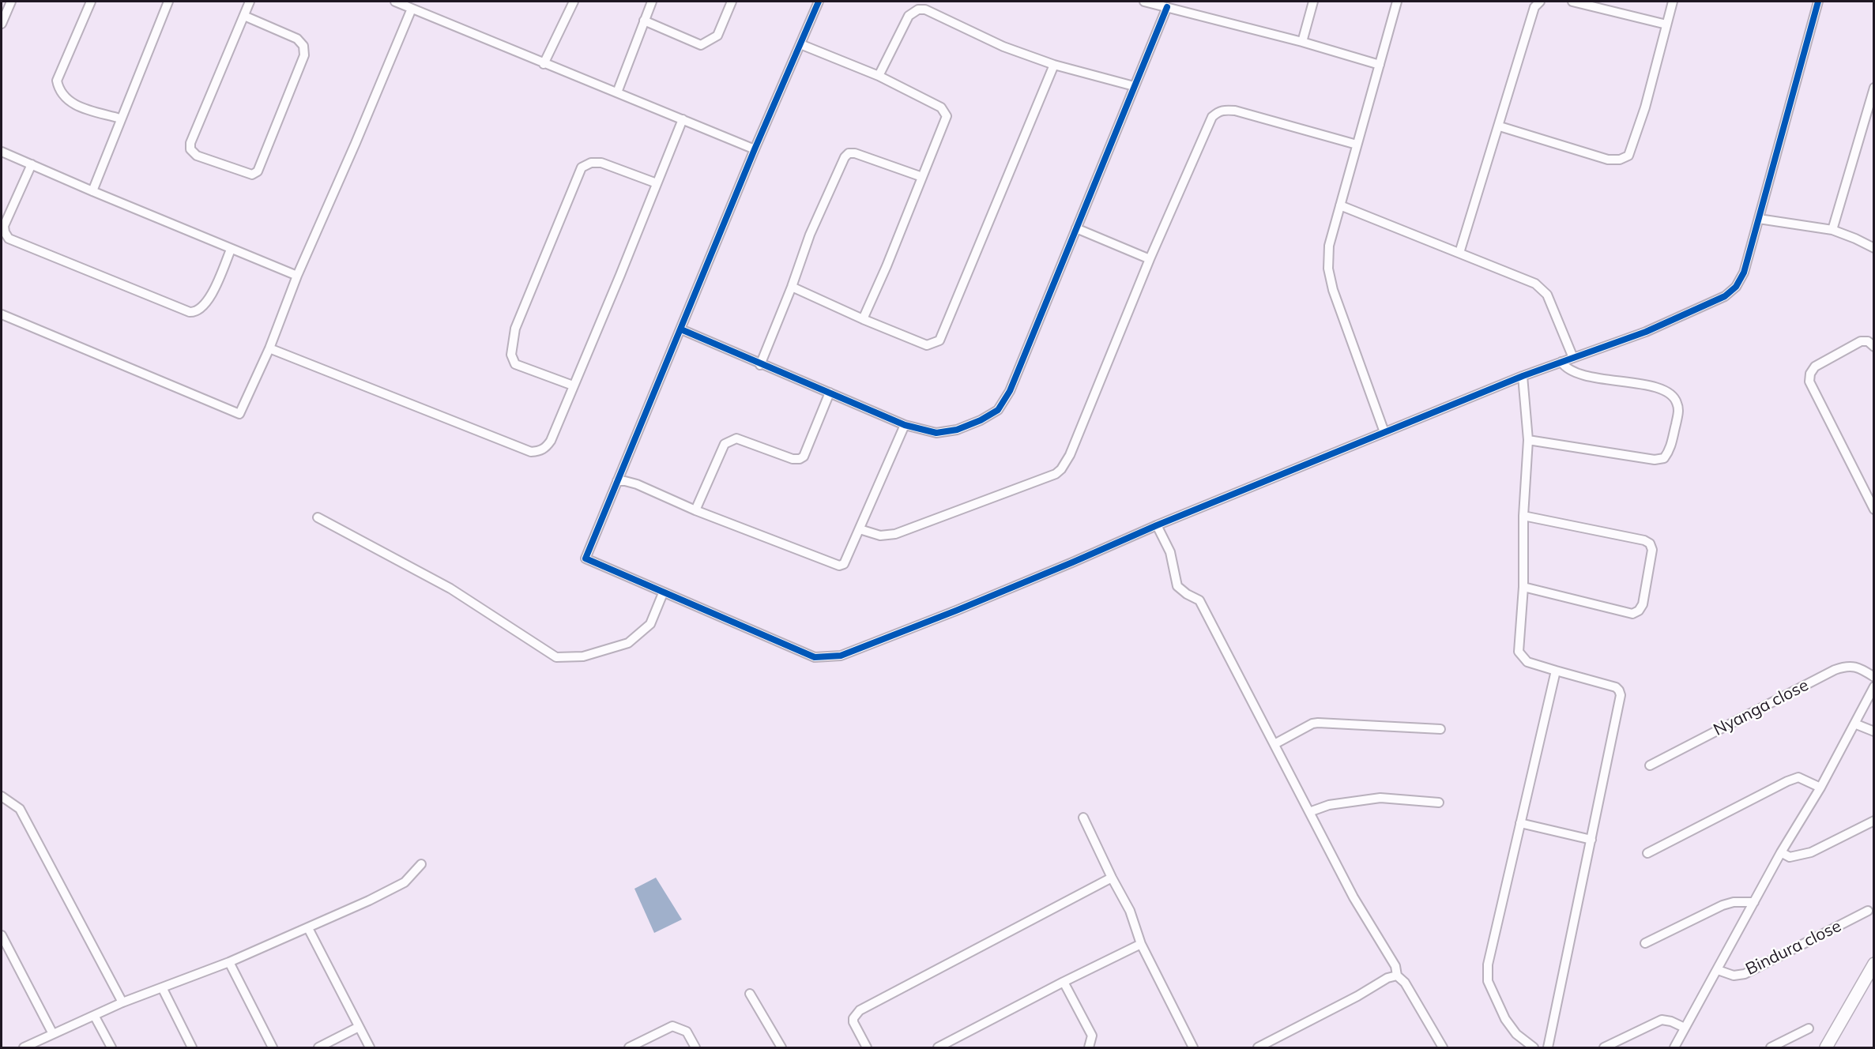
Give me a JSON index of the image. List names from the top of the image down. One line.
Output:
{"streets":{"street":["Nyanga close","Bindura close"]}}
